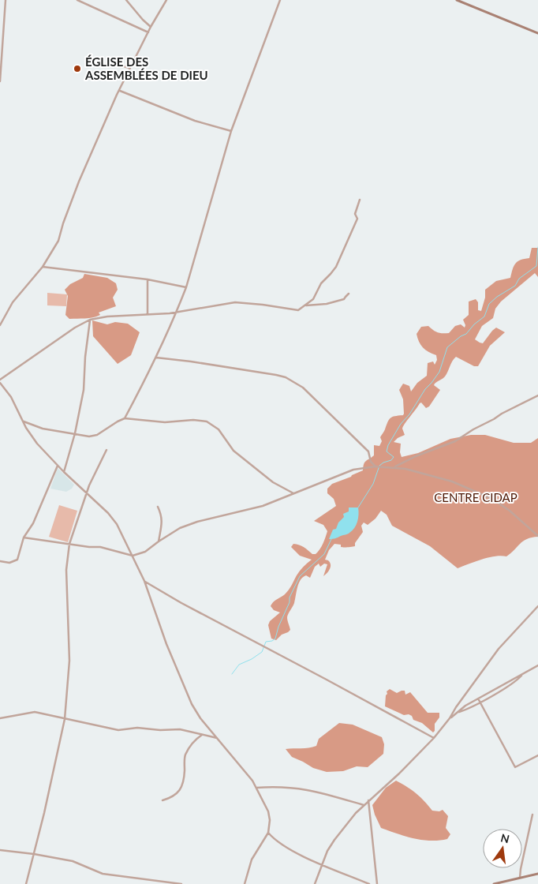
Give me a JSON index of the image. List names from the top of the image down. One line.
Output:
{"parks":["CENTRE CIDAP"],"places":["ÉGLISE DES ASSEMBLÉES DE DIEU"],"north":"top"}
